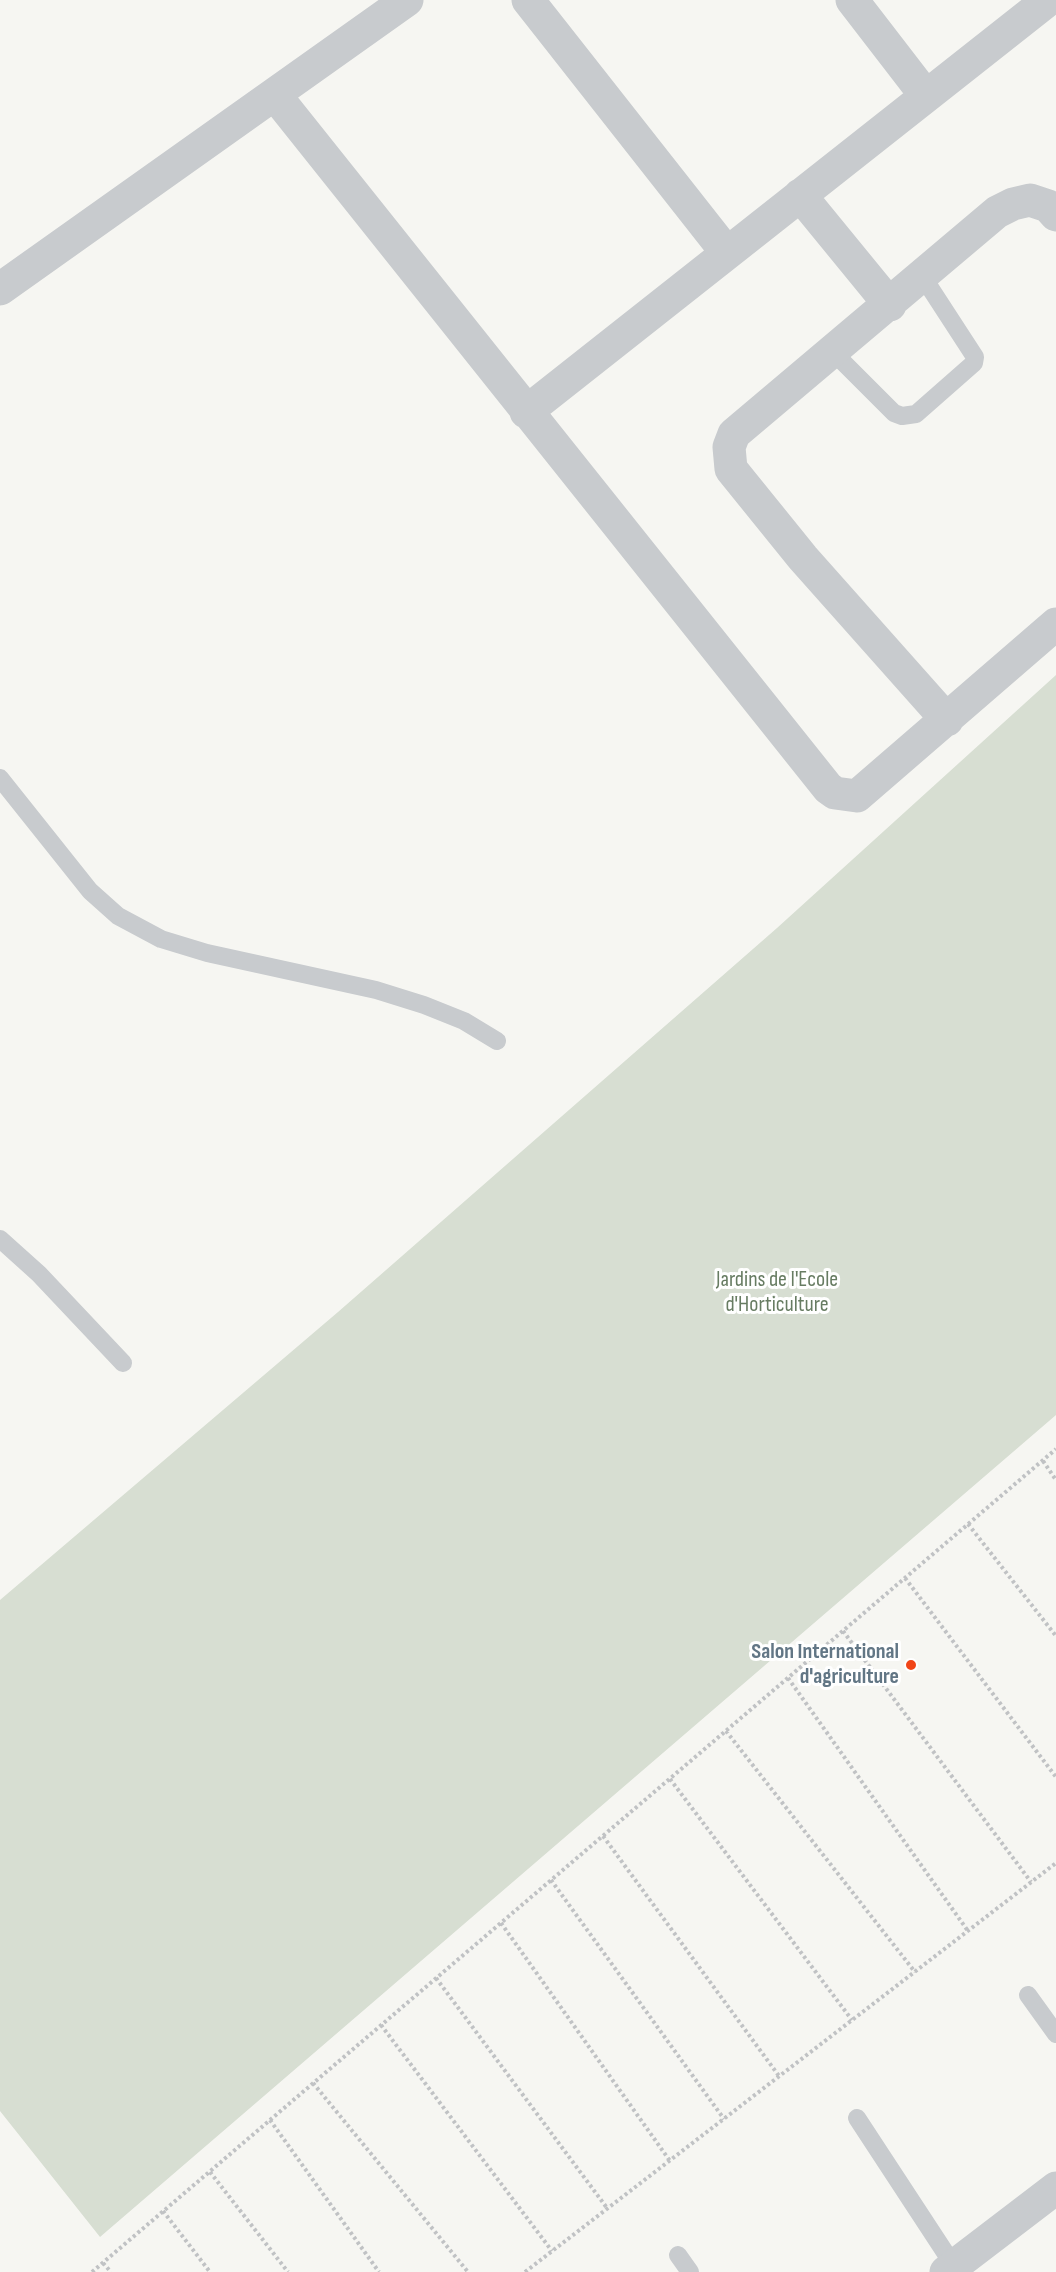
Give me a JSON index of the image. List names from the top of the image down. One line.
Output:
{"parks":["Jardins de I'Ecole d'Horticulture"],"places":["Salon International d'agriculture"]}
